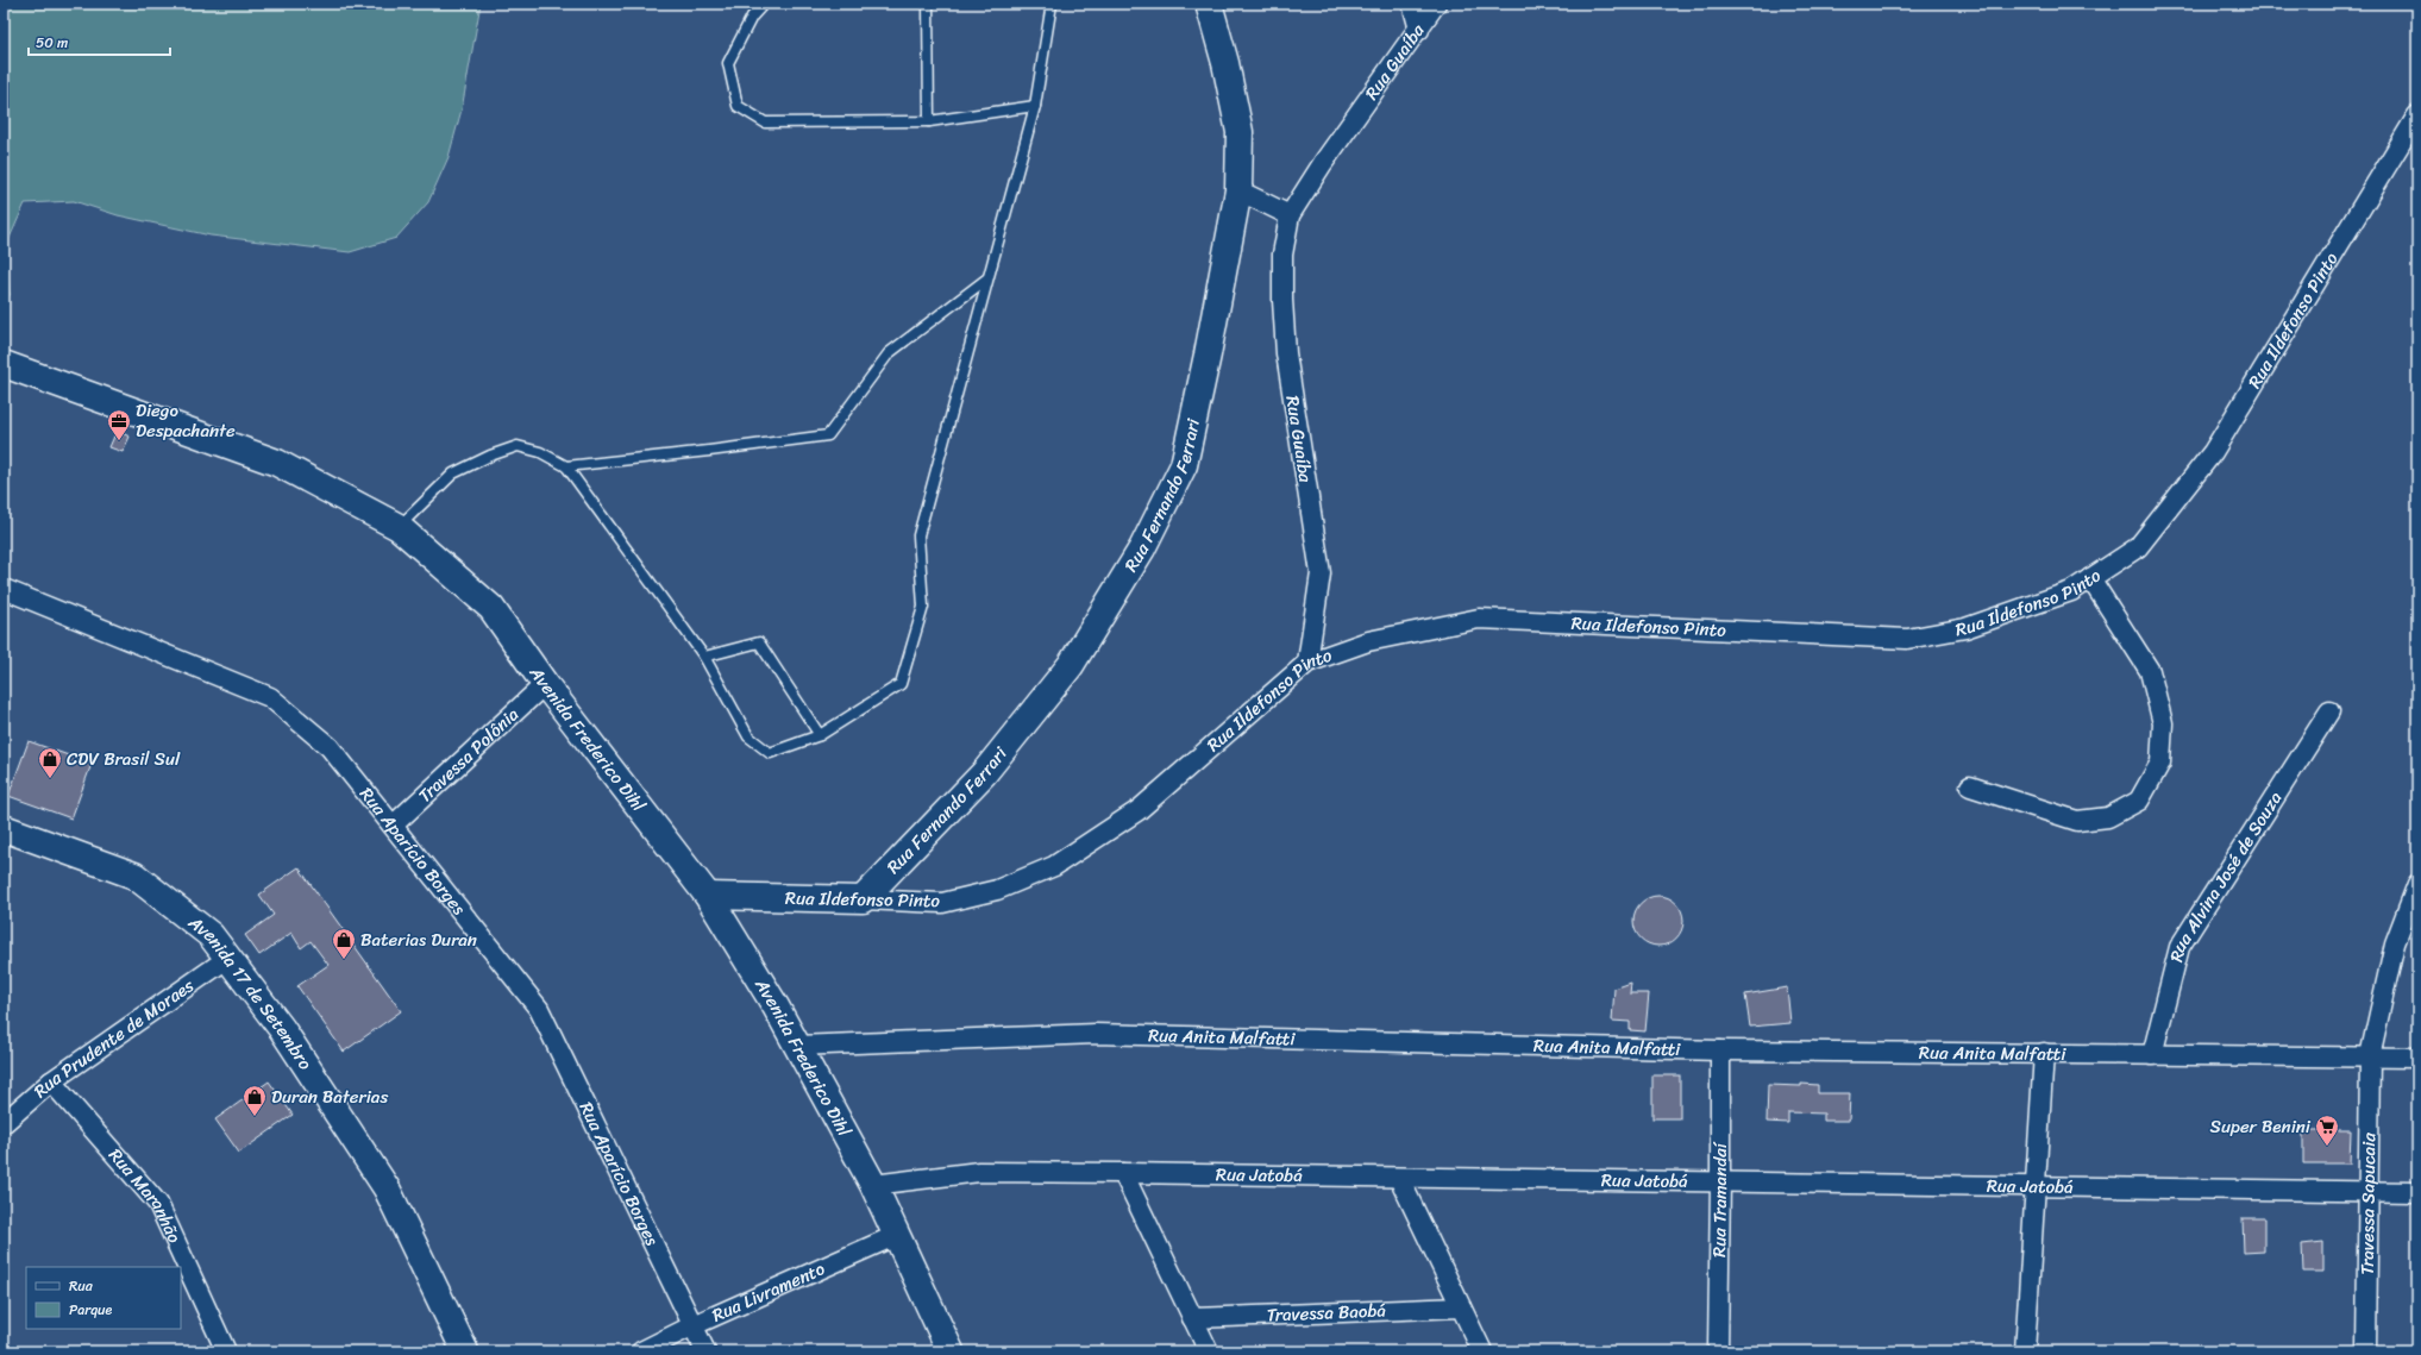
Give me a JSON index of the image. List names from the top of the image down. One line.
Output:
{"streets":{"main road":["Rua Ildefonso Pinto","Rua Fernando Ferrari","Avenida Frederico Dihl","Avenida 17 de Setembro"],"street":["Rua Guaíba","Travessa Polônia","Rua Aparício Borges","Rua Alvina José de Souza","Rua Anita Malfatti","Rua Prudente de Moraes","Rua Jatobá","Rua Maranhão","Rua Tramandaí","Travessa Sapucaia","Rua Livramento","Travessa Baobá"]},"crossings":[["Rua Guaíba","Rua Ildefonso Pinto"],["Rua Ildefonso Pinto","Rua Fernando Ferrari"],["Rua Ildefonso Pinto","Avenida Frederico Dihl"],["Avenida Frederico Dihl","Travessa Polônia"],["Avenida Frederico Dihl","Rua Anita Malfatti"],["Avenida Frederico Dihl","Rua Jatobá"],["Avenida Frederico Dihl","Rua Livramento"],["Travessa Polônia","Rua Aparício Borges"],["Rua Aparício Borges","Rua Livramento"],["Rua Alvina José de Souza","Rua Anita Malfatti"],["Avenida 17 de Setembro","Rua Prudente de Moraes"],["Rua Anita Malfatti","Rua Tramandaí"],["Rua Anita Malfatti","Travessa Sapucaia"],["Rua Prudente de Moraes","Rua Maranhão"],["Rua Jatobá","Rua Tramandaí"],["Rua Jatobá","Travessa Sapucaia"]],"places":{"office":["Diego Despachante"],"shop":["CDV Brasil Sul","Baterias Duran","Duran Baterias"],"supermarket":["Super Benini"]},"legend":["Rua","Parque"],"scale_bar":"50 m"}
